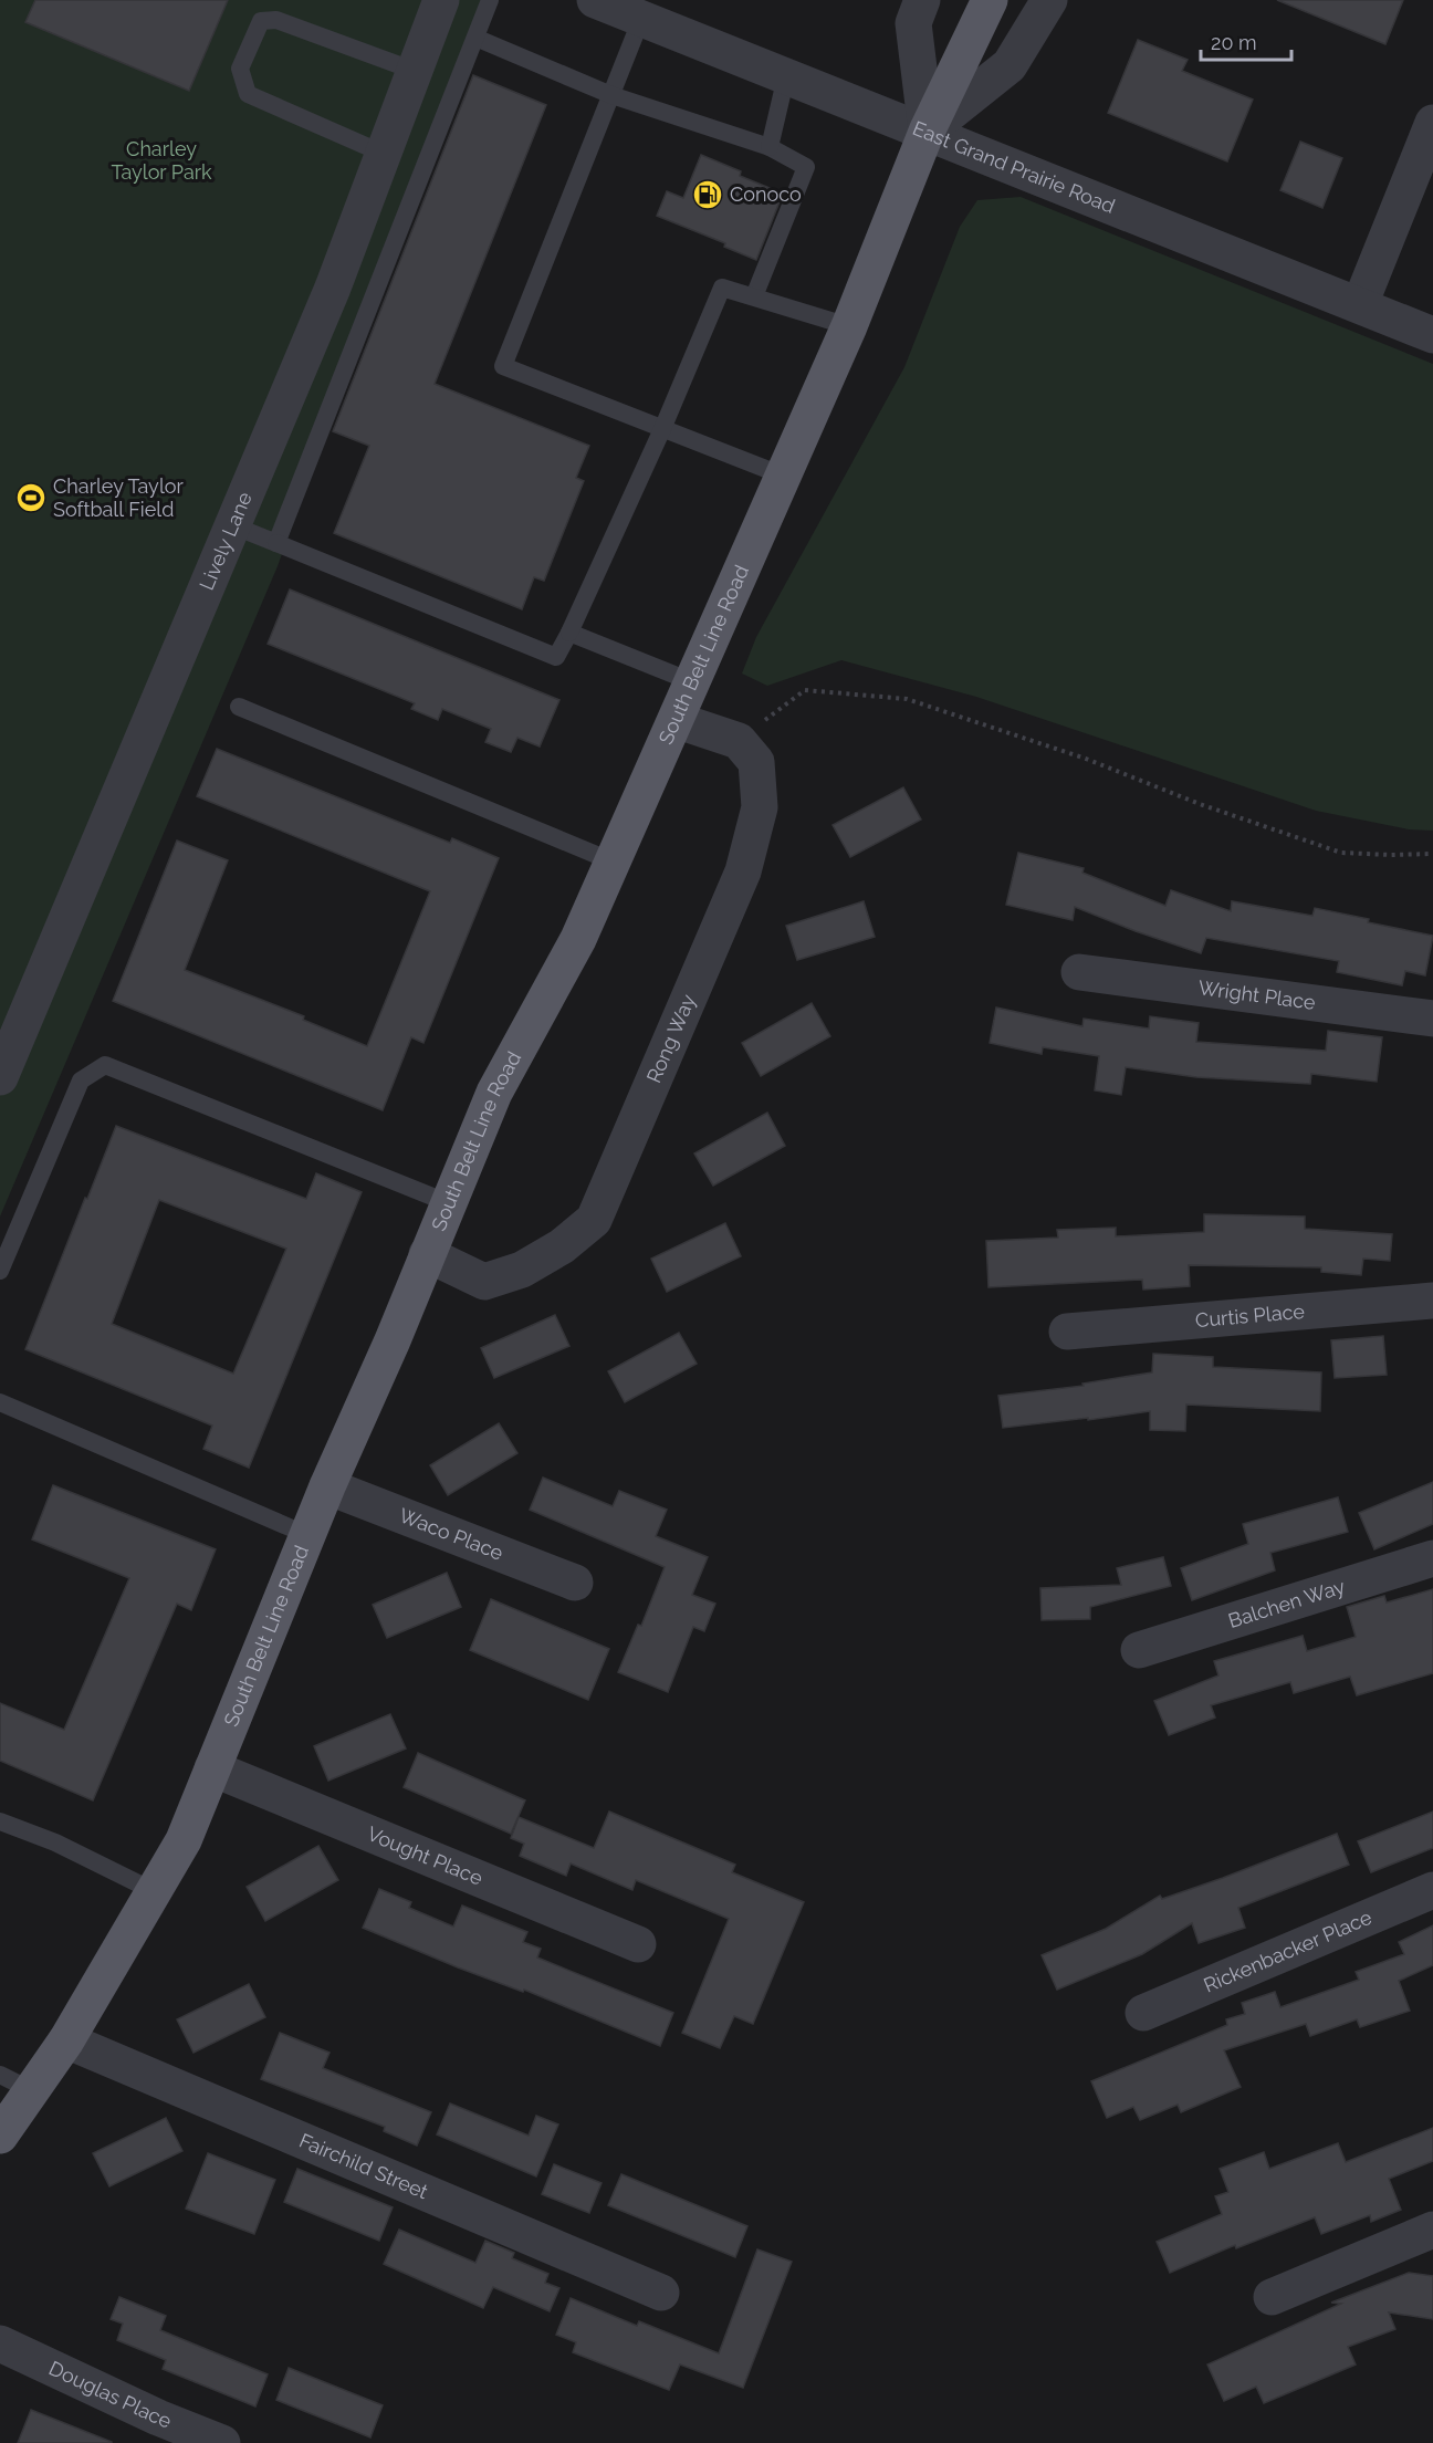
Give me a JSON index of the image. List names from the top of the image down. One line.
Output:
{"streets":{"main road":["South Belt Line Road"],"street":["East Grand Prairie Road","Lively Lane","Wright Place","Rong Way","Curtis Place","Waco Place","Balchen Way","Vought Place","Rickenbacker Place","Fairchild Street","Douglas Place"]},"crossings":[["East Grand Prairie Road","South Belt Line Road"],["South Belt Line Road","Rong Way"],["South Belt Line Road","Waco Place"],["South Belt Line Road","Vought Place"],["South Belt Line Road","Fairchild Street"]],"parks":["Charley Taylor Park"],"places":{"fuel station":["Conoco"],"sports":["Charley Taylor Softball Field"]},"scale_bar":"20 m"}
